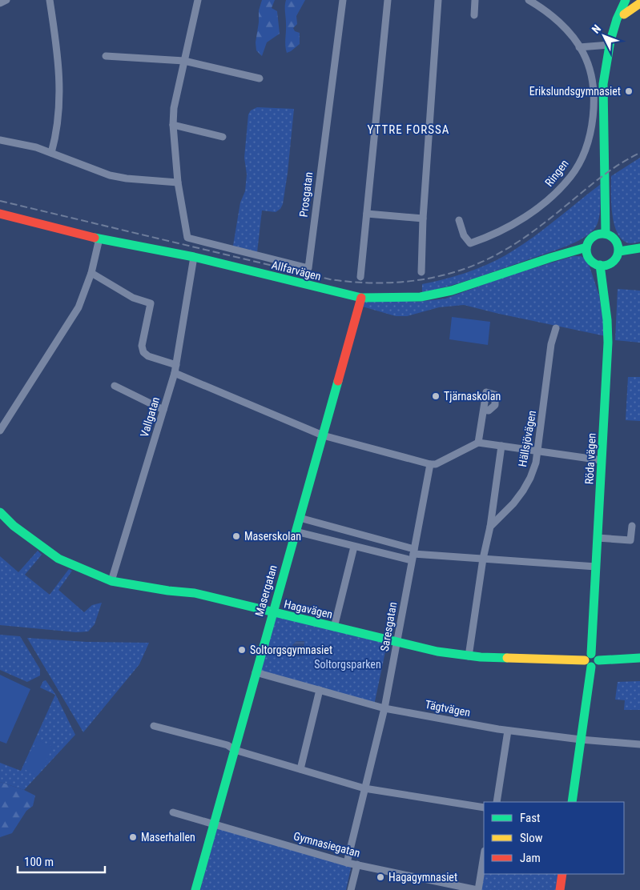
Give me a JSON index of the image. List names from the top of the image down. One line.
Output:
{"streets":{"street":["Ringen","Prosgatan","Allfarvägen","Vallgatan","Hällsjövägen","Röda vägen","Masergatan","Hagavägen","Saresgatan","Tägtvägen","Gymnasiegatan"]},"crossings":[["Allfarvägen","Vallgatan"],["Allfarvägen","Röda vägen"],["Allfarvägen","Masergatan"],["Vallgatan","Hagavägen"],["Röda vägen","Hagavägen"],["Röda vägen","Tägtvägen"],["Masergatan","Hagavägen"],["Masergatan","Tägtvägen"],["Masergatan","Gymnasiegatan"],["Hagavägen","Saresgatan"],["Saresgatan","Tägtvägen"],["Saresgatan","Gymnasiegatan"]],"districts":["YTTRE FORSSA"],"parks":["Soltorgsparken"],"places":["Erikslundsgymnasiet","Tjärnaskolan","Maserskolan","Soltorgsgymnasiet","Maserhallen","Hagagymnasiet"],"legend":["Fast","Slow","Jam"],"scale_bar":"100 m","north":"top left"}
